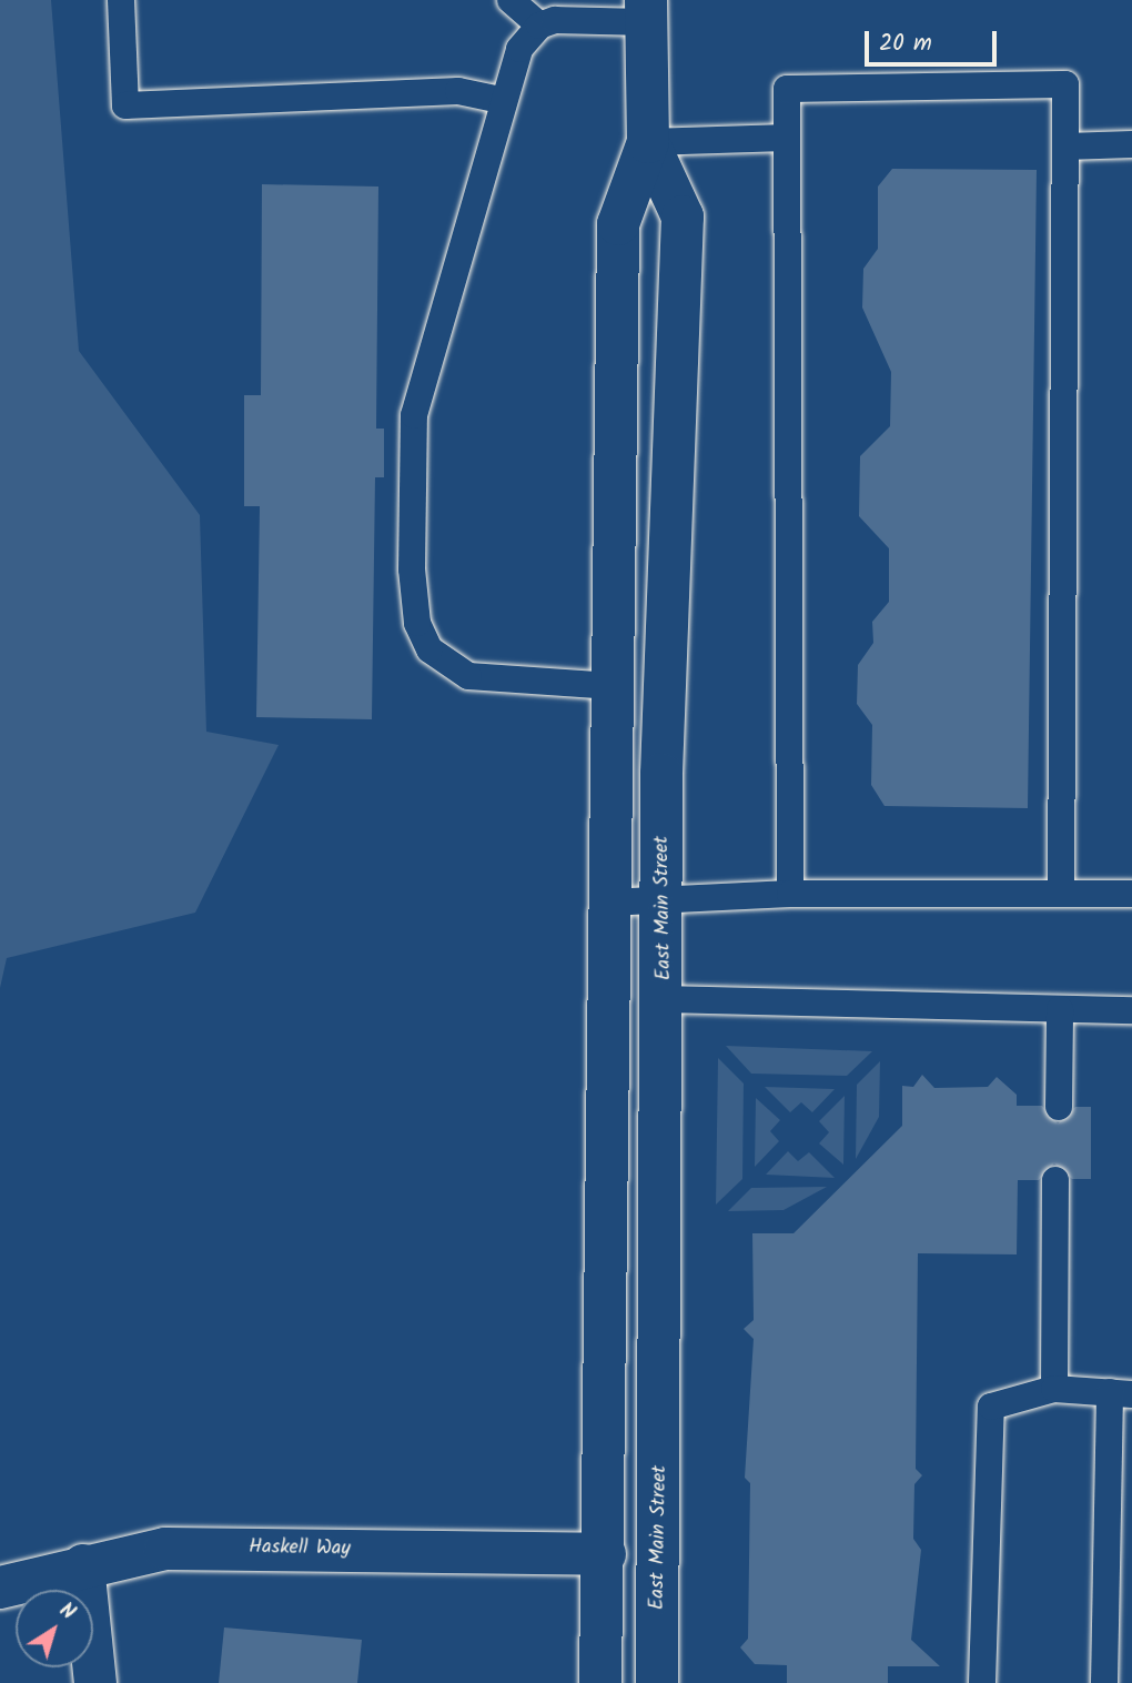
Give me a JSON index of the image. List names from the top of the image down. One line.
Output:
{"streets":{"main road":["East Main Street","Haskell Way"]},"crossings":[["East Main Street","Haskell Way"]],"scale_bar":"20 m","north":"top right"}
